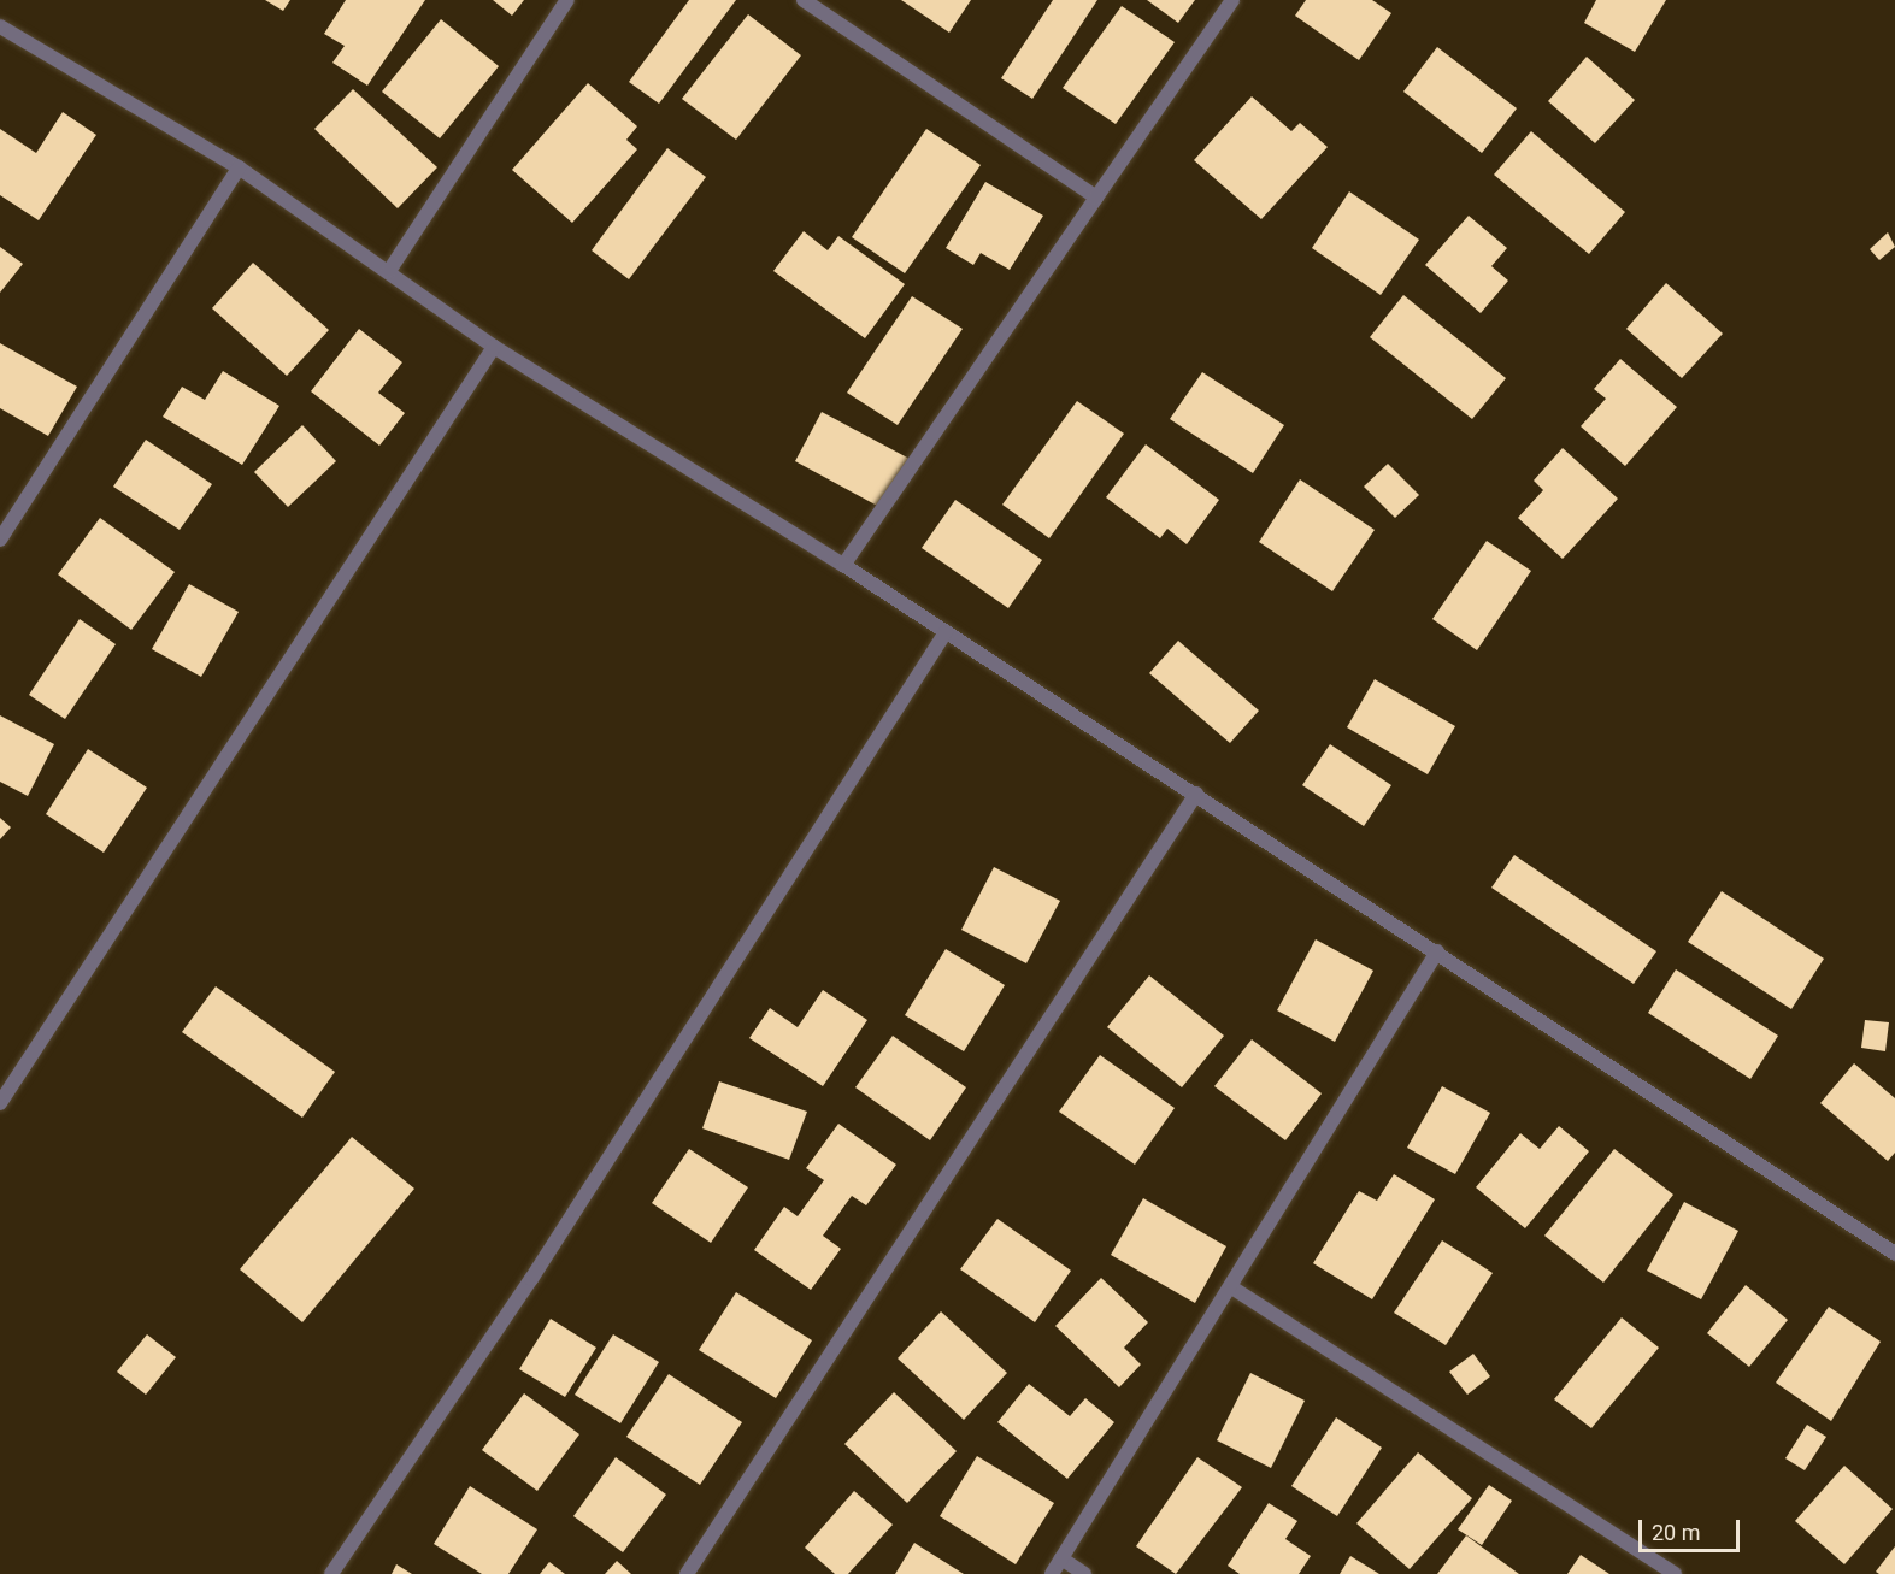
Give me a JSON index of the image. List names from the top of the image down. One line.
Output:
{"scale_bar":"20 m"}
